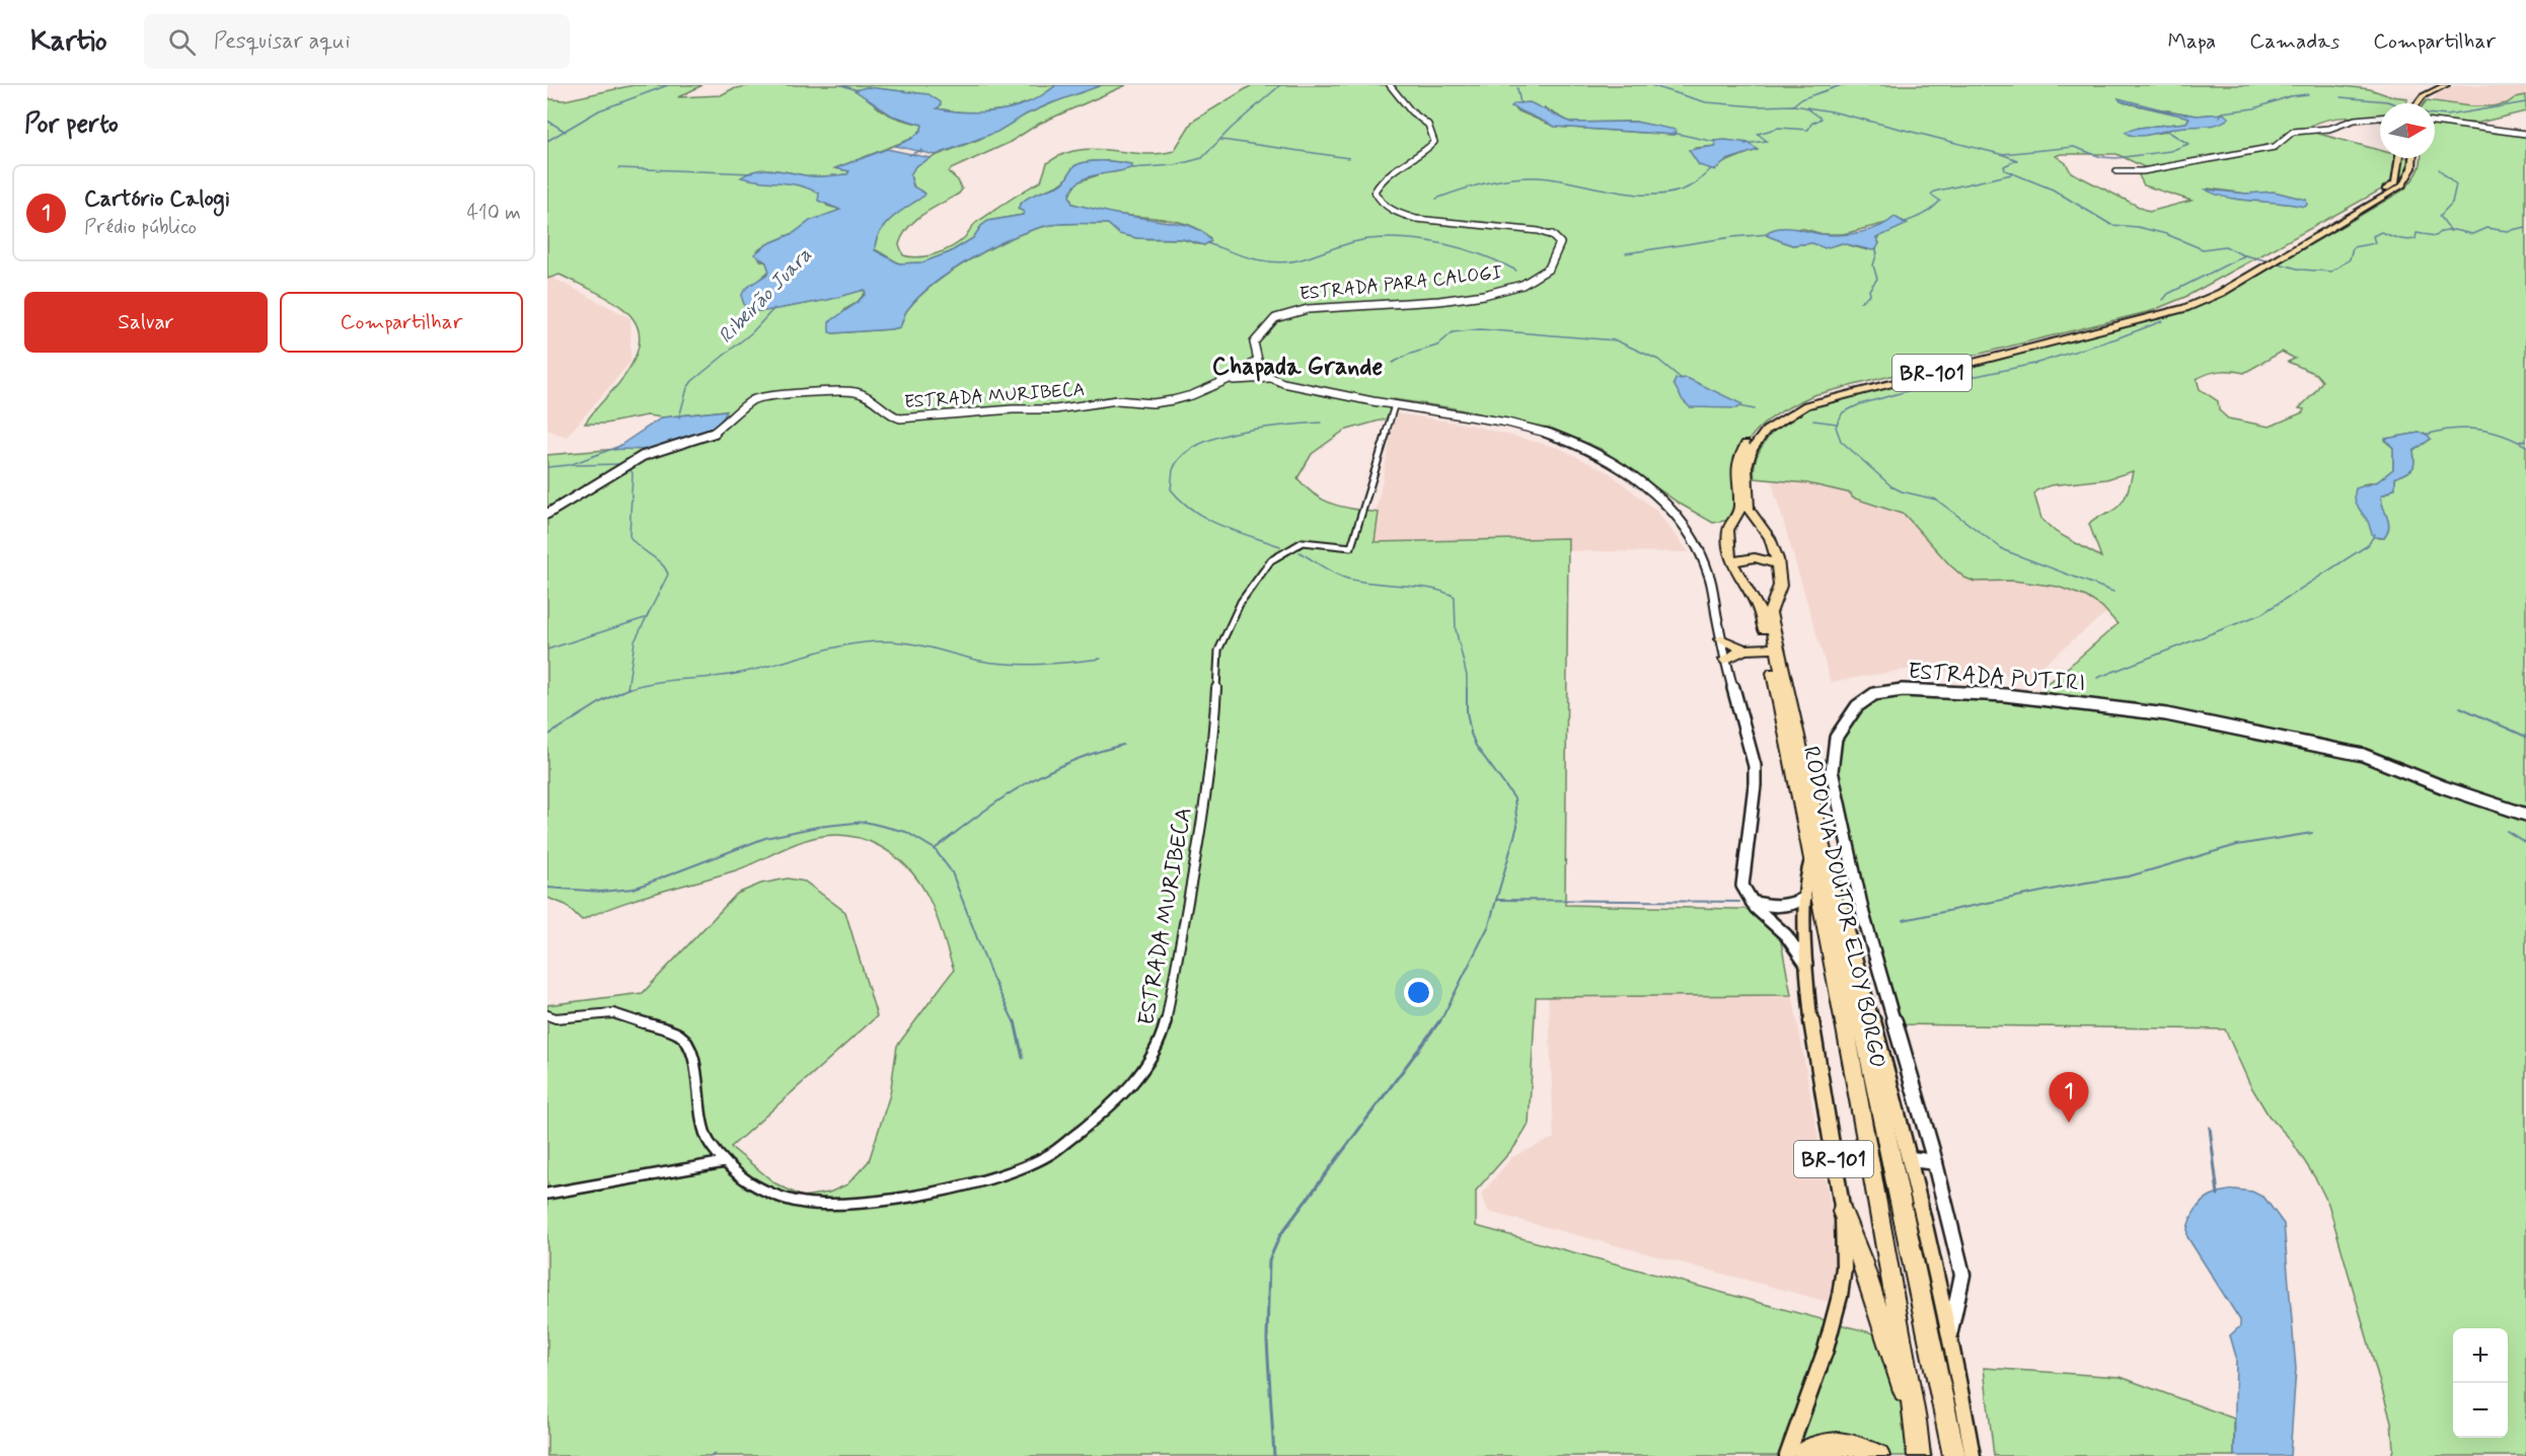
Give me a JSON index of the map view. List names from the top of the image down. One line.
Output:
{"streets":{"highway":["BR-101","RODOVIA DOUTOR ELOY BORGO"],"street":["ESTRADA PARA CALOGI","ESTRADA MURIBECA","ESTRADA PUTIRI"]},"crossings":[["BR-101","ESTRADA PUTIRI"],["BR-101","RODOVIA DOUTOR ELOY BORGO"]],"districts":["Chapada Grande"],"water":["Ribeirão Juara"],"north":"right","page":{"header":"Kartio","search":"Pesquisar aqui","nav":["Mapa","Camadas","Compartilhar"],"heading":"Por perto","list":[{"mark":"1","name":"Cartório Calogi","note":"Prédio público","value":"410 m"}],"buttons":["Salvar","Compartilhar"],"pins":"1","map_buttons":["+","−"]}}
